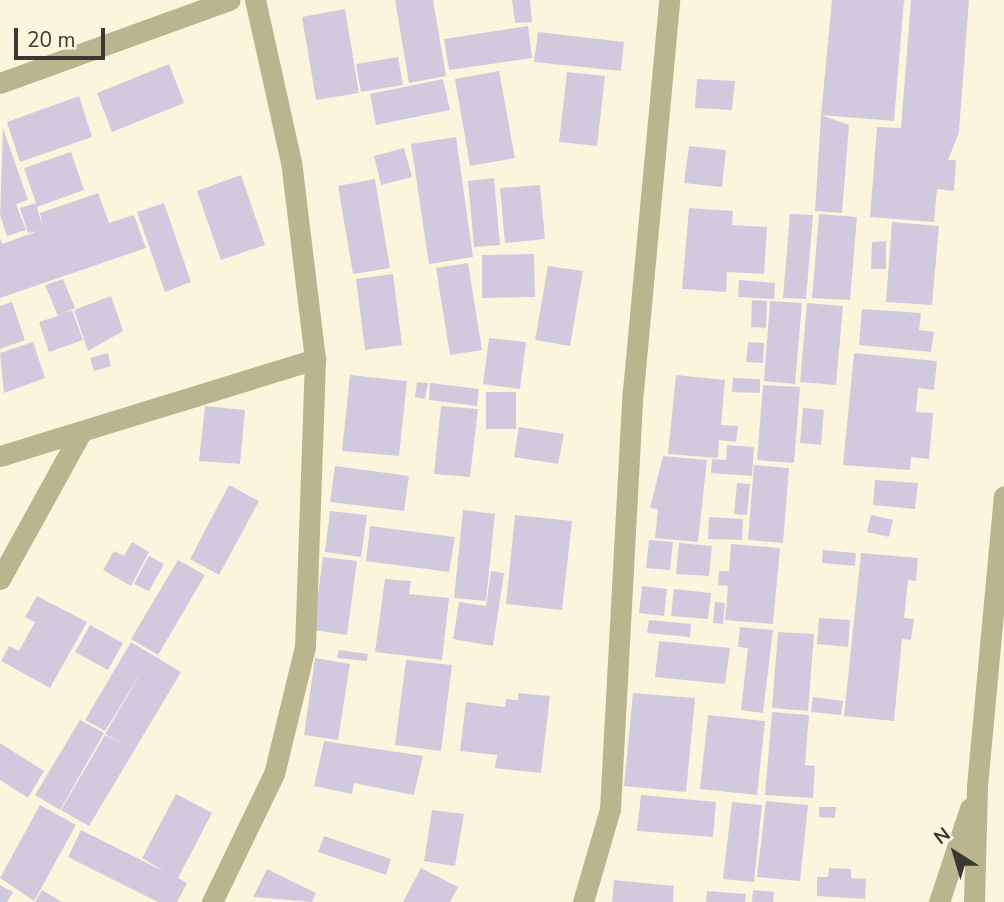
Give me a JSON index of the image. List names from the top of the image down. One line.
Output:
{"scale_bar":"20 m","north":"top left"}
